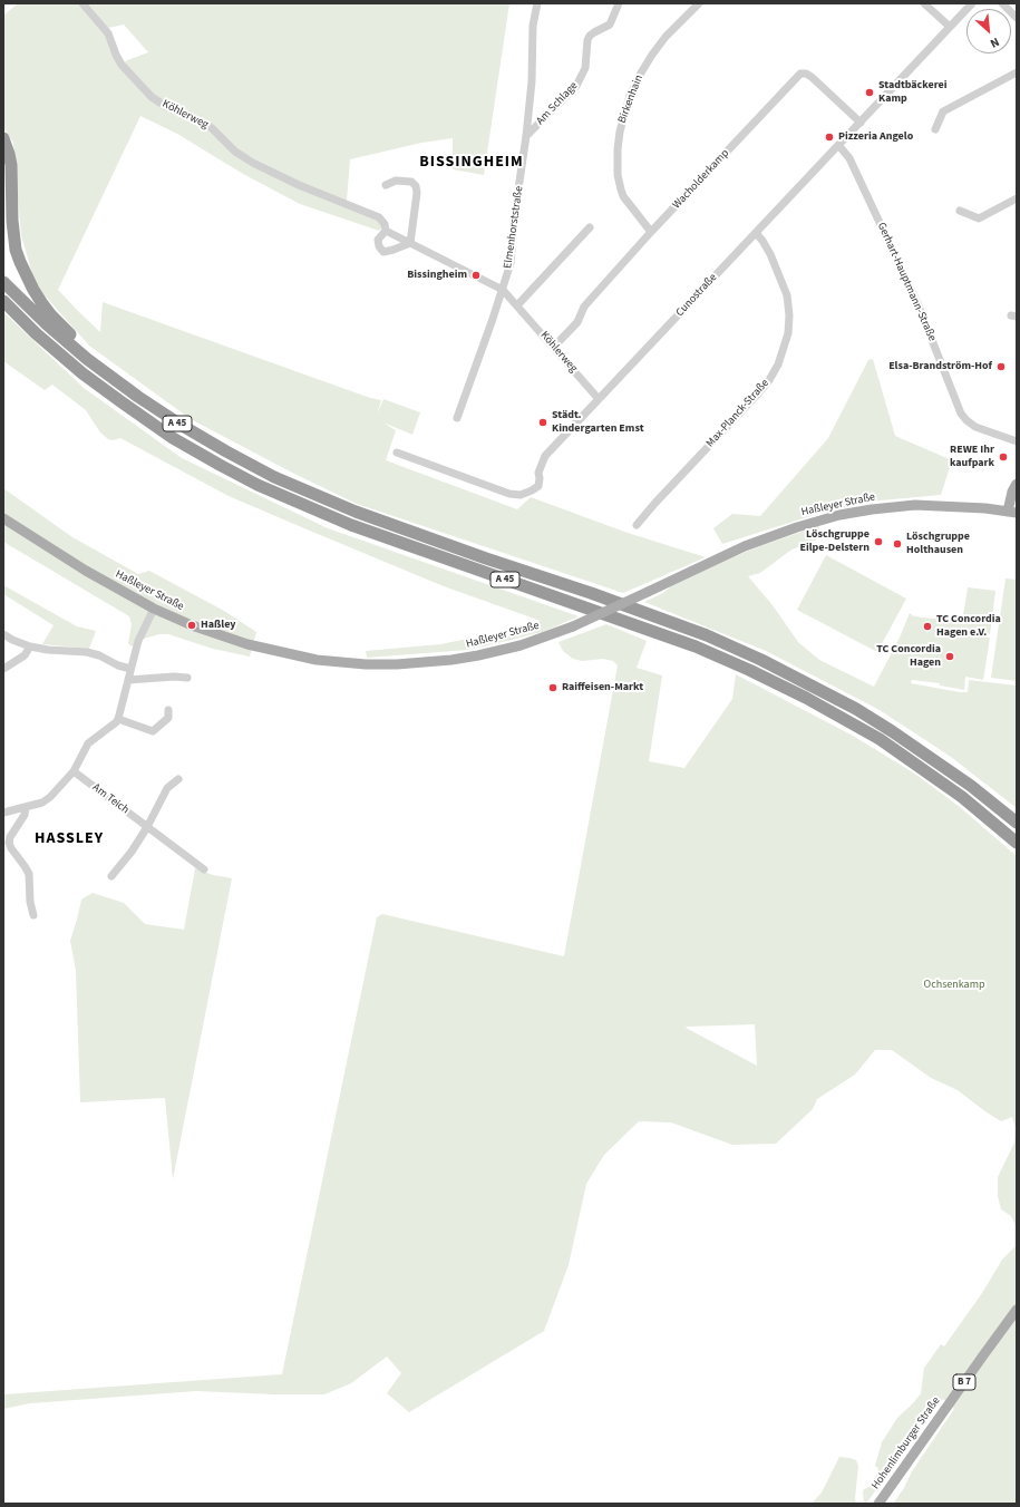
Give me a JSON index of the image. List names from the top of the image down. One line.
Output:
{"streets":{"highway":["A 45"],"main road":["Haßleyer Straße","B 7","Hohenlimburger Straße"],"street":["Birkenhain","Am Schlage","Köhlerweg","Wacholderkamp","Elmenhorststraße","Gerhart-Hauptmann-Straße","Cunostraße","Max-Planck-Straße","Am Teich"]},"crossings":[["Birkenhain","Wacholderkamp"],["Am Schlage","Elmenhorststraße"],["Köhlerweg","Wacholderkamp"],["Köhlerweg","Elmenhorststraße"],["Köhlerweg","Cunostraße"],["Wacholderkamp","Cunostraße"],["Gerhart-Hauptmann-Straße","Cunostraße"],["Cunostraße","Max-Planck-Straße"]],"districts":["BISSINGHEIM","HASSLEY"],"parks":["Ochsenkamp"],"places":["Stadtbäckerei Kamp","Pizzeria Angelo","Bissingheim","Elsa-Brandström-Hof","Städt. Kindergarten Emst","REWE Ihr kaufpark","Löschgruppe Eilpe-Delstern","Löschgruppe Holthausen","Haßley","TC Concordia Hagen e.V.","TC Concordia Hagen","Raiffeisen-Markt"],"north":"bottom right"}
